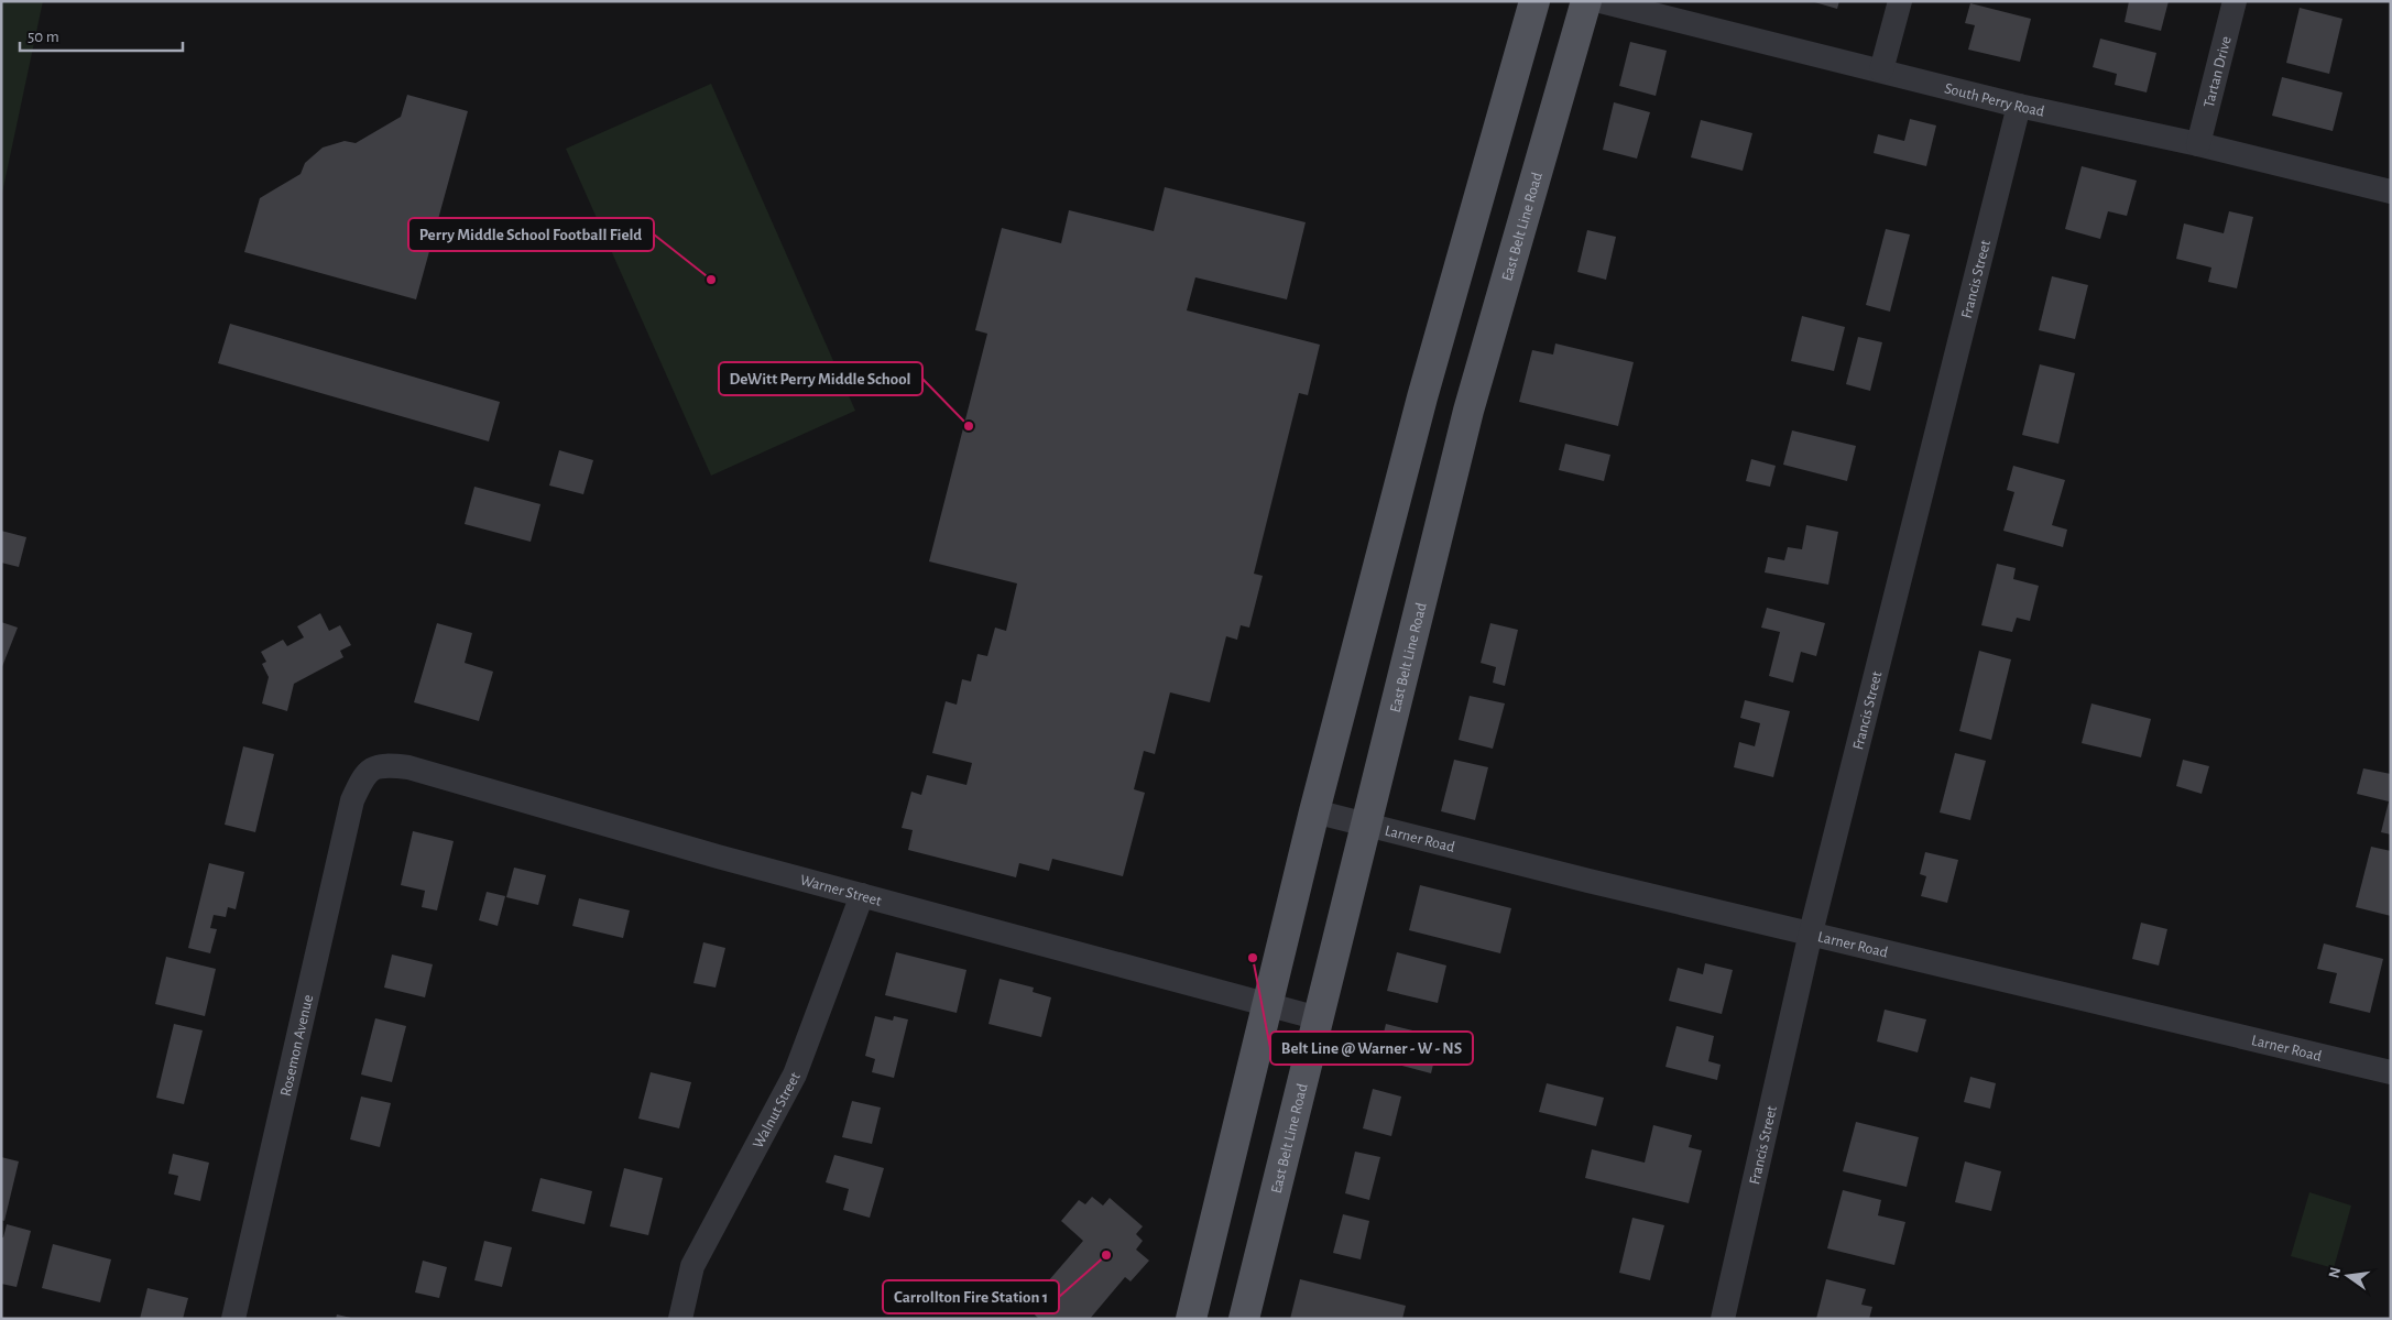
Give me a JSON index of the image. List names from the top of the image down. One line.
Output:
{"streets":{"main road":["East Belt Line Road"],"street":["Tartan Drive","South Perry Road","Francis Street","Larner Road","Warner Street","Rosemon Avenue","Walnut Street"]},"crossings":[["Tartan Drive","South Perry Road"],["South Perry Road","Francis Street"],["East Belt Line Road","Larner Road"],["East Belt Line Road","Warner Street"],["Francis Street","Larner Road"],["Warner Street","Rosemon Avenue"],["Warner Street","Walnut Street"]],"places":["Perry Middle School Football Field","DeWitt Perry Middle School","Belt Line @ Warner - W - NS","Carrollton Fire Station 1"],"scale_bar":"50 m","north":"left"}
